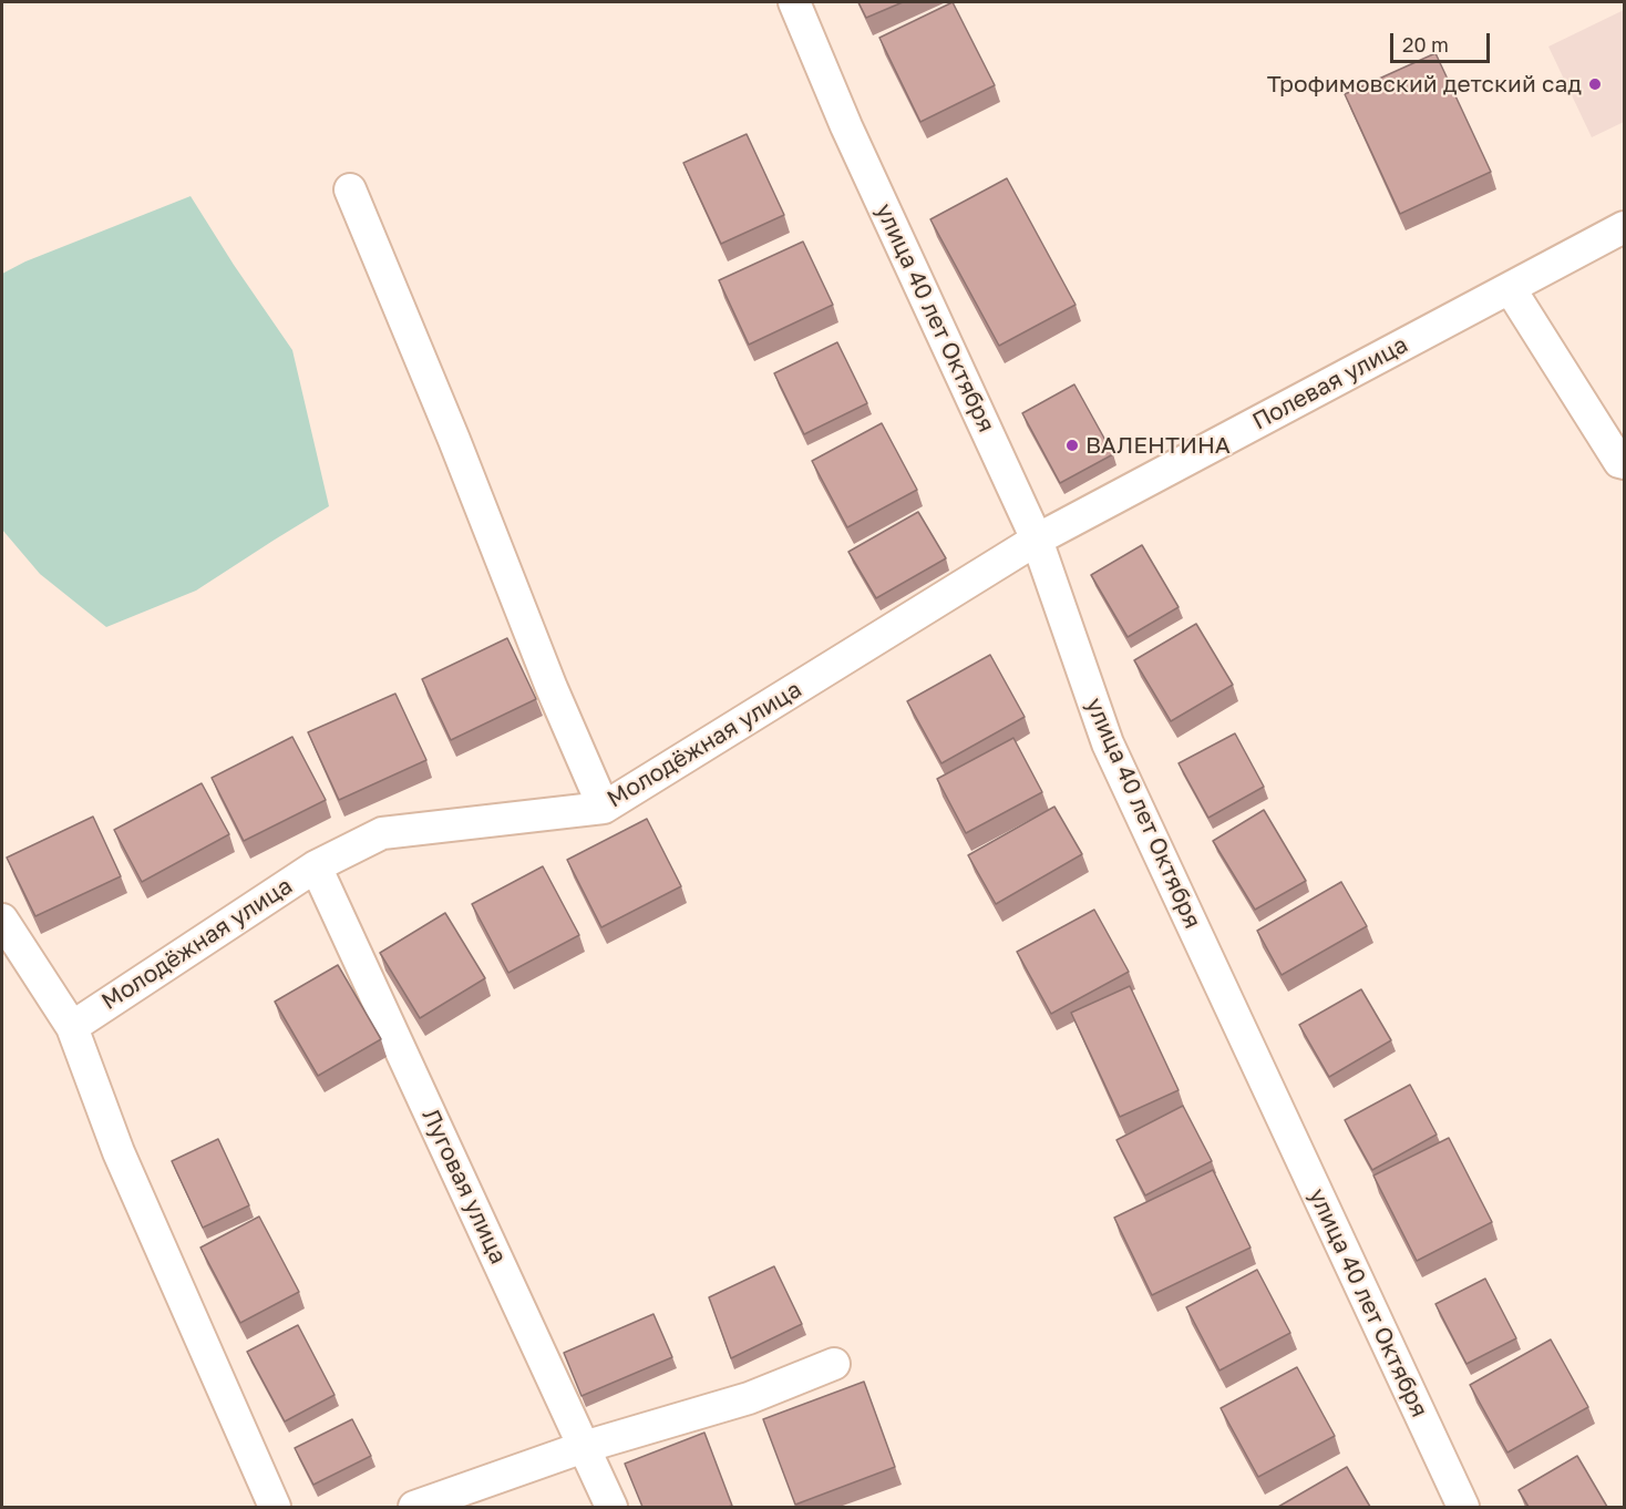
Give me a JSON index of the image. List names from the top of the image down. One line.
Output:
{"streets":{"street":["улица 40 лет Октября","Полевая улица","Молодёжная улица","Луговая улица"]},"crossings":[["улица 40 лет Октября","Полевая улица"],["улица 40 лет Октября","Молодёжная улица"],["Полевая улица","Молодёжная улица"],["Молодёжная улица","Луговая улица"]],"places":["Трофимовский детский сад","ВАЛЕНТИНА"],"scale_bar":"20 m"}
